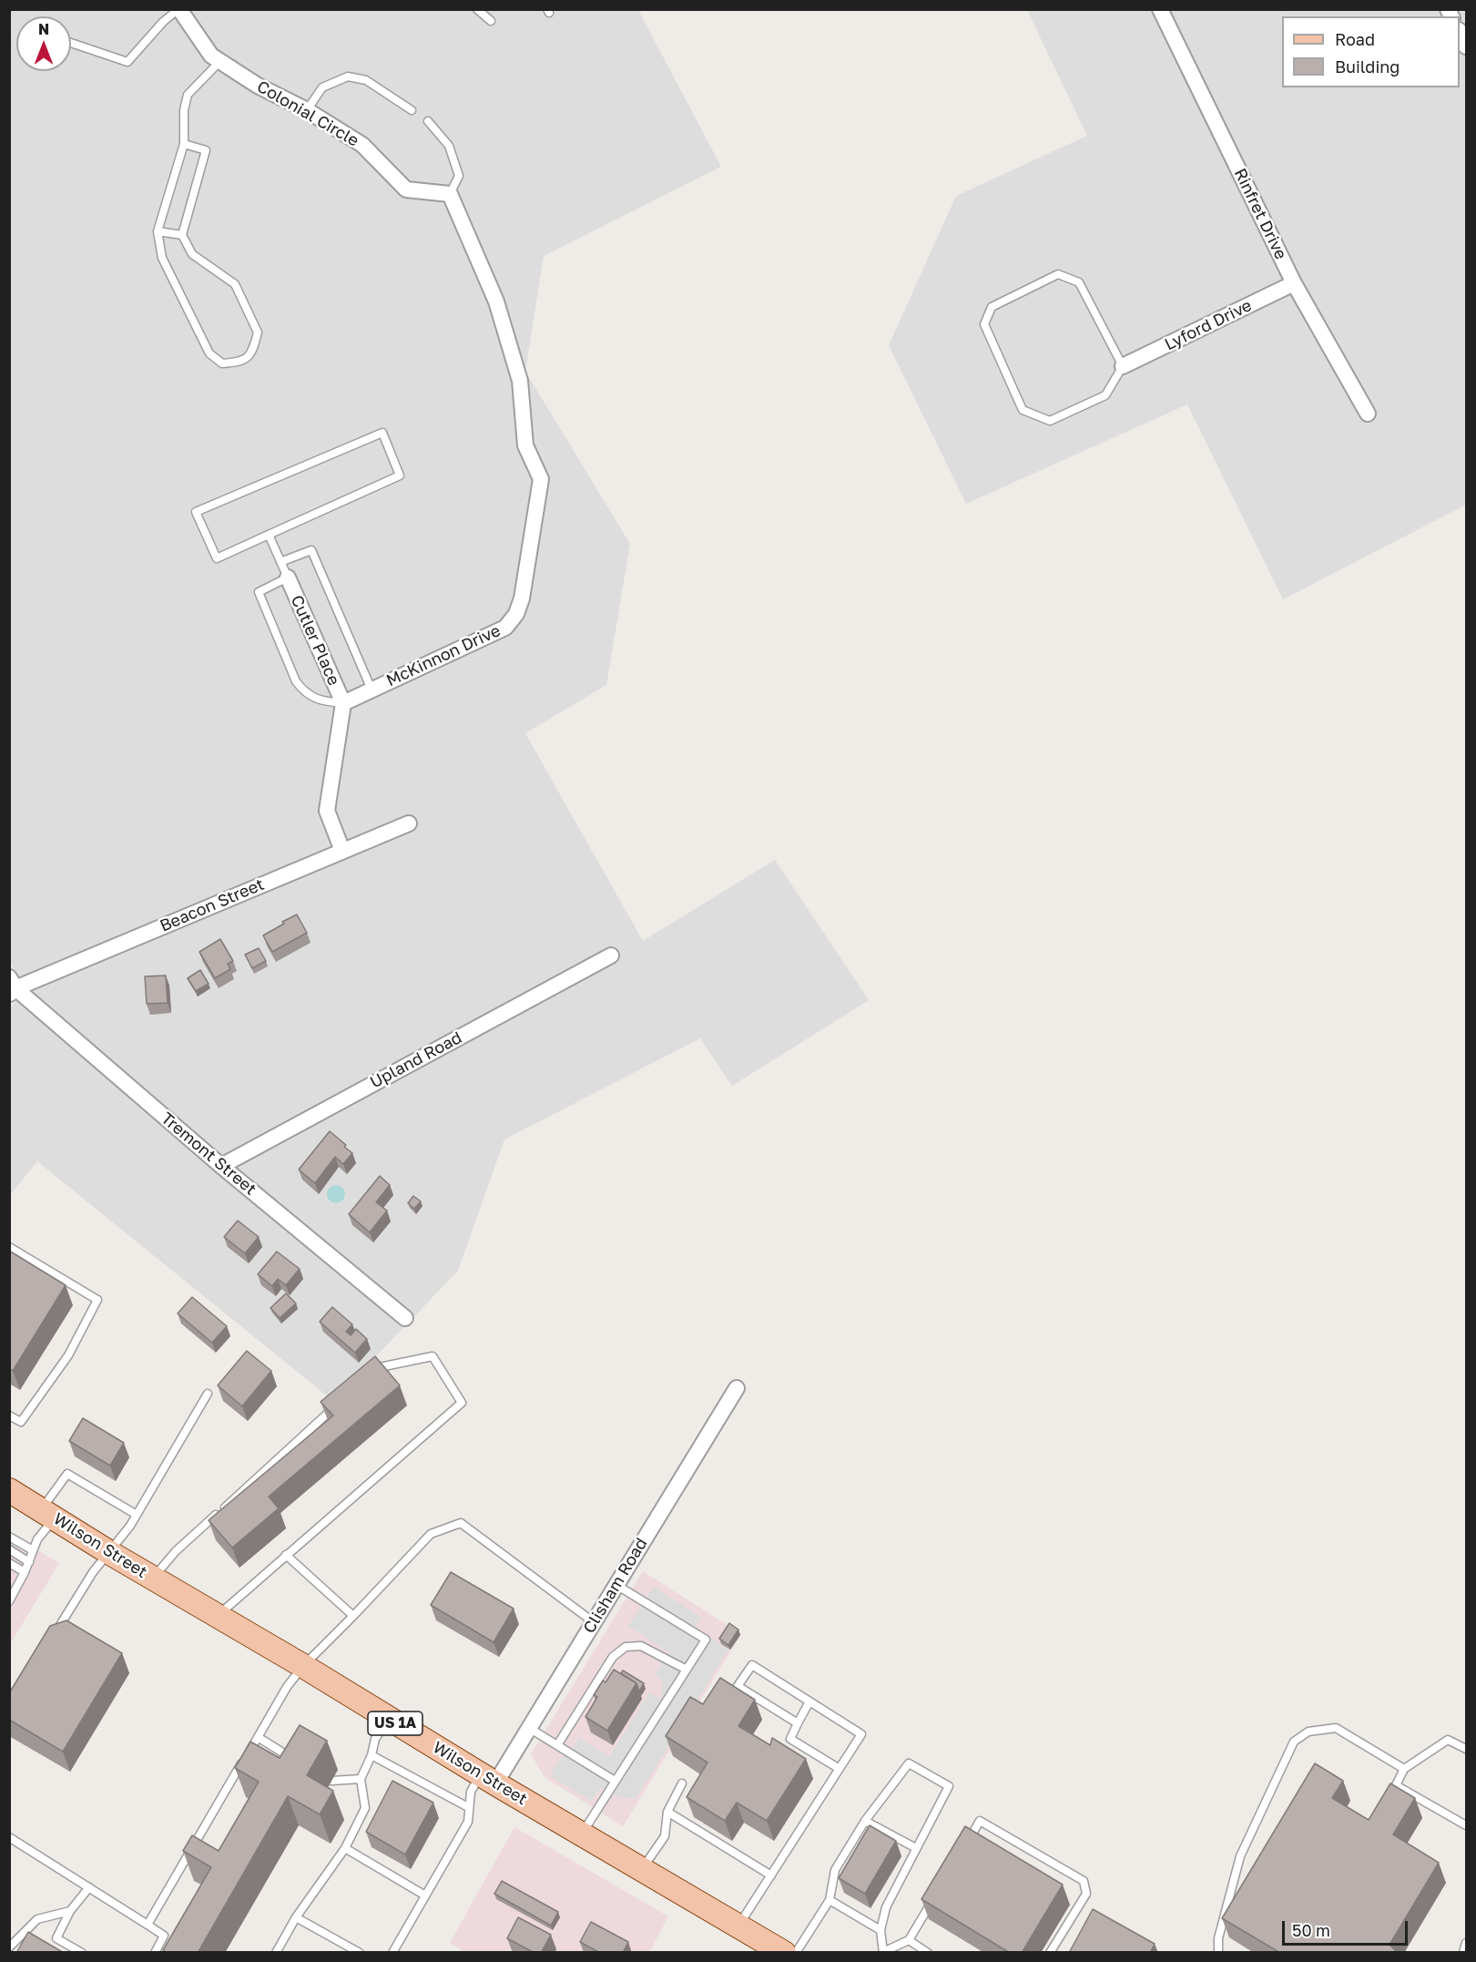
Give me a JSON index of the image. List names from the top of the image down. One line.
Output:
{"streets":{"main road":["Wilson Street","US 1A"],"street":["Colonial Circle","Rinfret Drive","Lyford Drive","Cutler Place","McKinnon Drive","Beacon Street","Upland Road","Tremont Street","Clisham Road"]},"crossings":[["Colonial Circle","McKinnon Drive"],["Rinfret Drive","Lyford Drive"],["Cutler Place","McKinnon Drive"],["Beacon Street","Tremont Street"],["Upland Road","Tremont Street"],["Wilson Street","Clisham Road"]],"legend":["Road","Building"],"scale_bar":"50 m","north":"top"}
